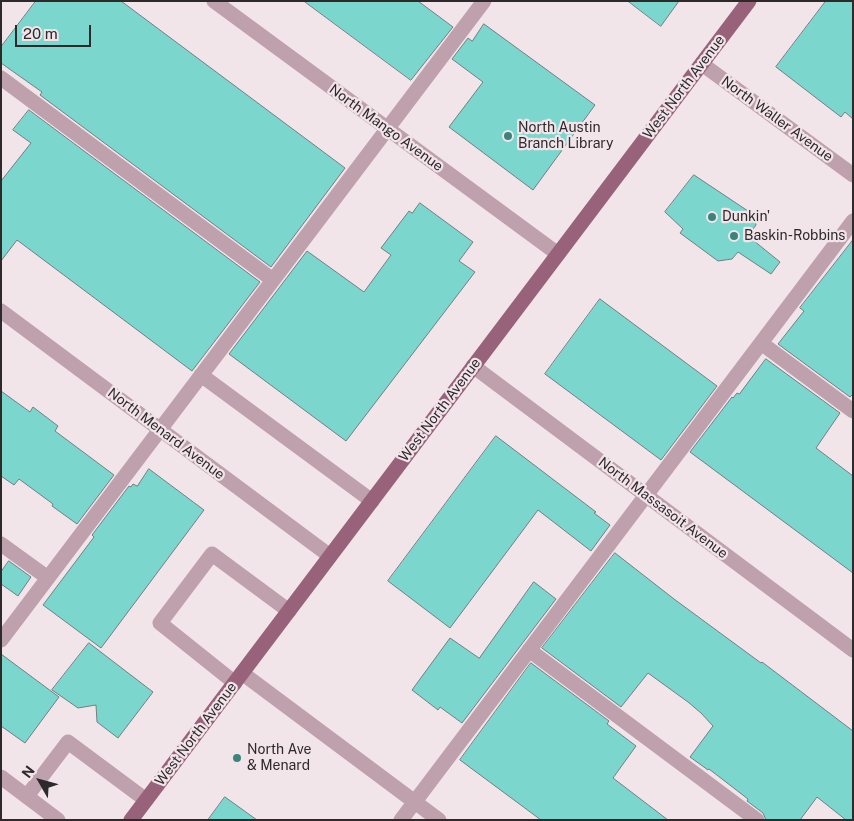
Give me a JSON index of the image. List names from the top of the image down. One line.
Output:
{"streets":{"main road":["West North Avenue"],"street":["North Waller Avenue","North Mango Avenue","North Menard Avenue","North Massasoit Avenue"]},"crossings":[["West North Avenue","North Waller Avenue"],["West North Avenue","North Mango Avenue"],["West North Avenue","North Menard Avenue"],["West North Avenue","North Massasoit Avenue"]],"places":["North Austin Branch Library","Dunkin'","Baskin-Robbins","North Ave & Menard"],"scale_bar":"20 m","north":"top left"}
